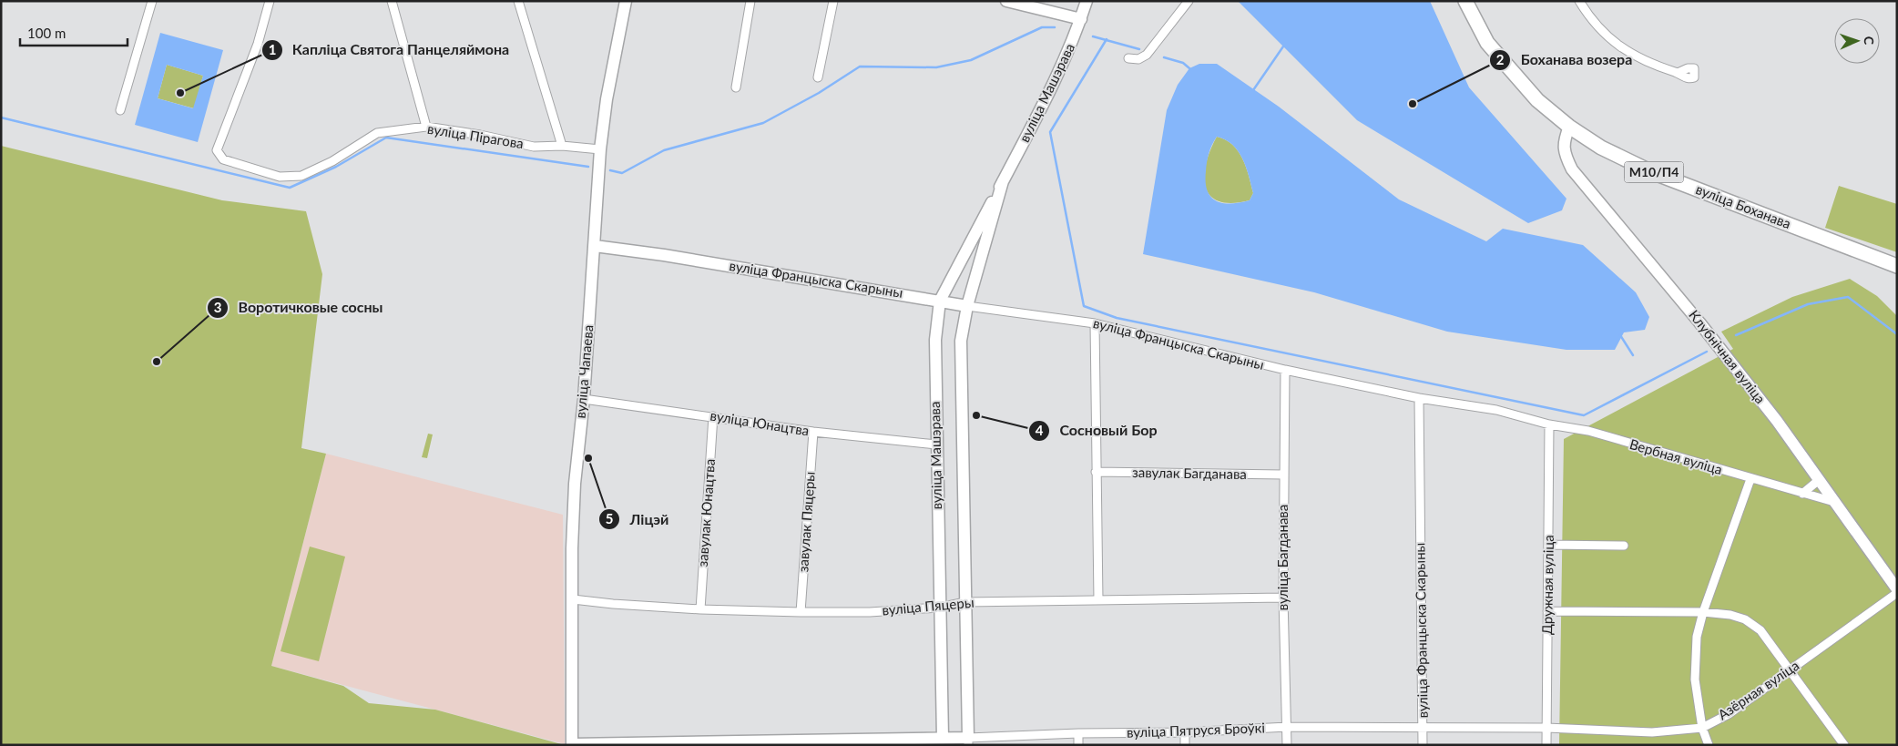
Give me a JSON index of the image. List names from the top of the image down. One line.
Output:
{"streets":{"main road":["М10/П4","вуліца Боханава"],"street":["вуліца Машэрава","вуліца Пірагова","вуліца Францыска Скарыны","Клубнічная вуліца","вуліца Чапаева","вуліца Юнацтва","Вербная вуліца","завулак Багданава","завулак Юнацтва","завулак Пяцеры","вуліца Багданава","Дружная вуліца","вуліца Пяцеры","Азёрная вуліца","вуліца Пятруся Броўкі"]},"crossings":[["вуліца Машэрава","вуліца Францыска Скарыны"],["вуліца Машэрава","вуліца Юнацтва"],["вуліца Машэрава","вуліца Пяцеры"],["вуліца Машэрава","вуліца Пятруся Броўкі"],["вуліца Пірагова","вуліца Чапаева"],["вуліца Боханава","Клубнічная вуліца"],["вуліца Францыска Скарыны","вуліца Чапаева"],["вуліца Францыска Скарыны","вуліца Багданава"],["вуліца Францыска Скарыны","вуліца Пятруся Броўкі"],["Клубнічная вуліца","Вербная вуліца"],["вуліца Чапаева","вуліца Юнацтва"],["вуліца Чапаева","вуліца Пяцеры"],["вуліца Чапаева","вуліца Пятруся Броўкі"],["вуліца Юнацтва","завулак Юнацтва"],["вуліца Юнацтва","завулак Пяцеры"],["Вербная вуліца","Дружная вуліца"],["завулак Багданава","вуліца Багданава"],["завулак Юнацтва","вуліца Пяцеры"],["завулак Пяцеры","вуліца Пяцеры"],["вуліца Багданава","вуліца Пяцеры"],["вуліца Багданава","вуліца Пятруся Броўкі"],["Дружная вуліца","Азёрная вуліца"],["Дружная вуліца","вуліца Пятруся Броўкі"],["Азёрная вуліца","вуліца Пятруся Броўкі"]],"places":["Капліца Святога Панцеляймона","Боханава возера","Воротичковые сосны","Сосновый Бор","Ліцэй"],"scale_bar":"100 m","north":"right"}
